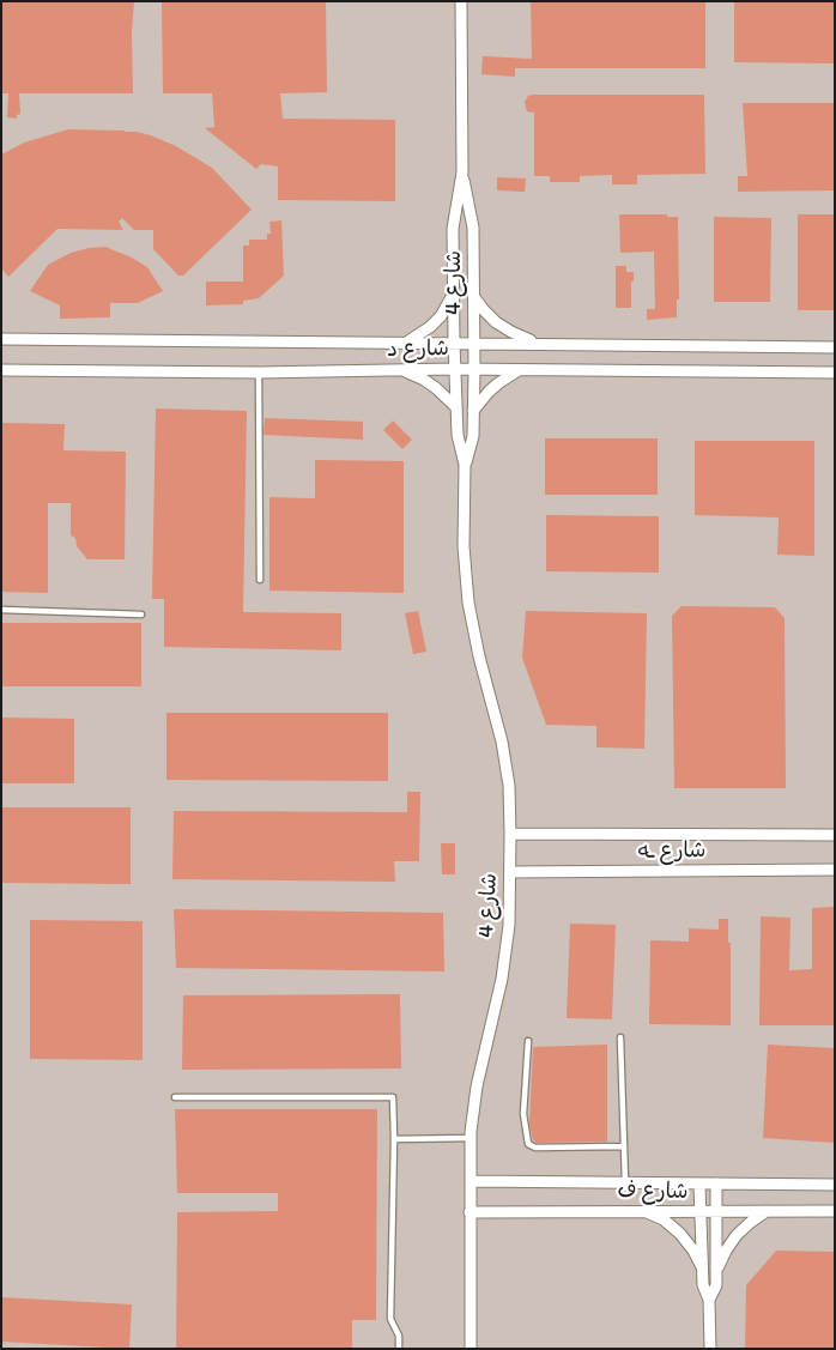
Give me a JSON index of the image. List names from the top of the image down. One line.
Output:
{"streets":{"street":["شارع 4","شارع د","شارع ـه","شارع ف"]},"crossings":[["شارع 4","شارع د"],["شارع 4","شارع ـه"],["شارع 4","شارع ف"]]}
